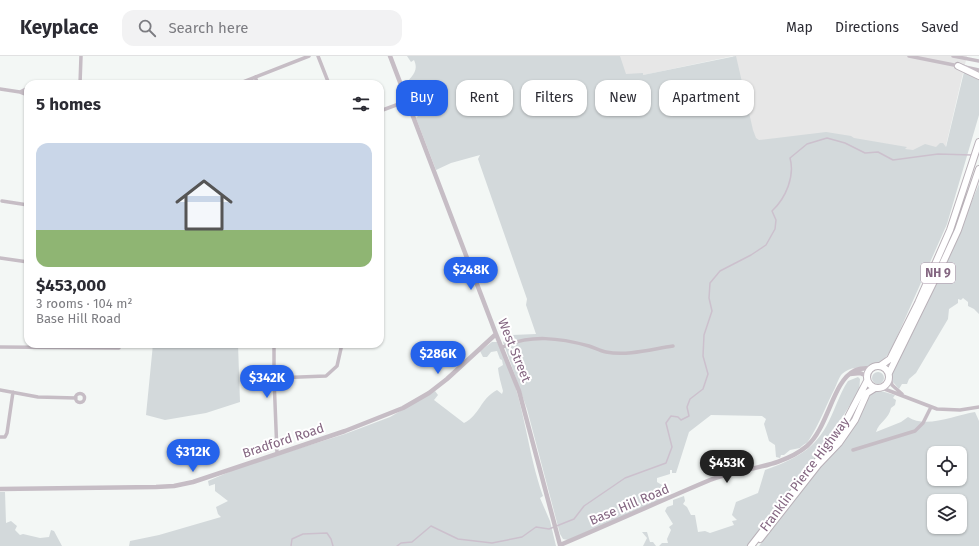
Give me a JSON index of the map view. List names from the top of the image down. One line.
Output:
{"streets":{"highway":["NH 9","Franklin Pierce Highway"],"street":["West Street","Bradford Road","Base Hill Road"]},"crossings":[["NH 9","Franklin Pierce Highway"],["West Street","Bradford Road"],["West Street","Base Hill Road"]],"page":{"header":"Keyplace","search":"Search here","nav":["Map","Directions","Saved"],"chip":["Buy","Rent","Filters","New","Apartment"],"heading":"5 homes","list":[{"name":"$453,000","note":"3 rooms · 104 m² · Base Hill Road"}],"price":["$248K","$286K","$342K","$312K","$453K"]}}
